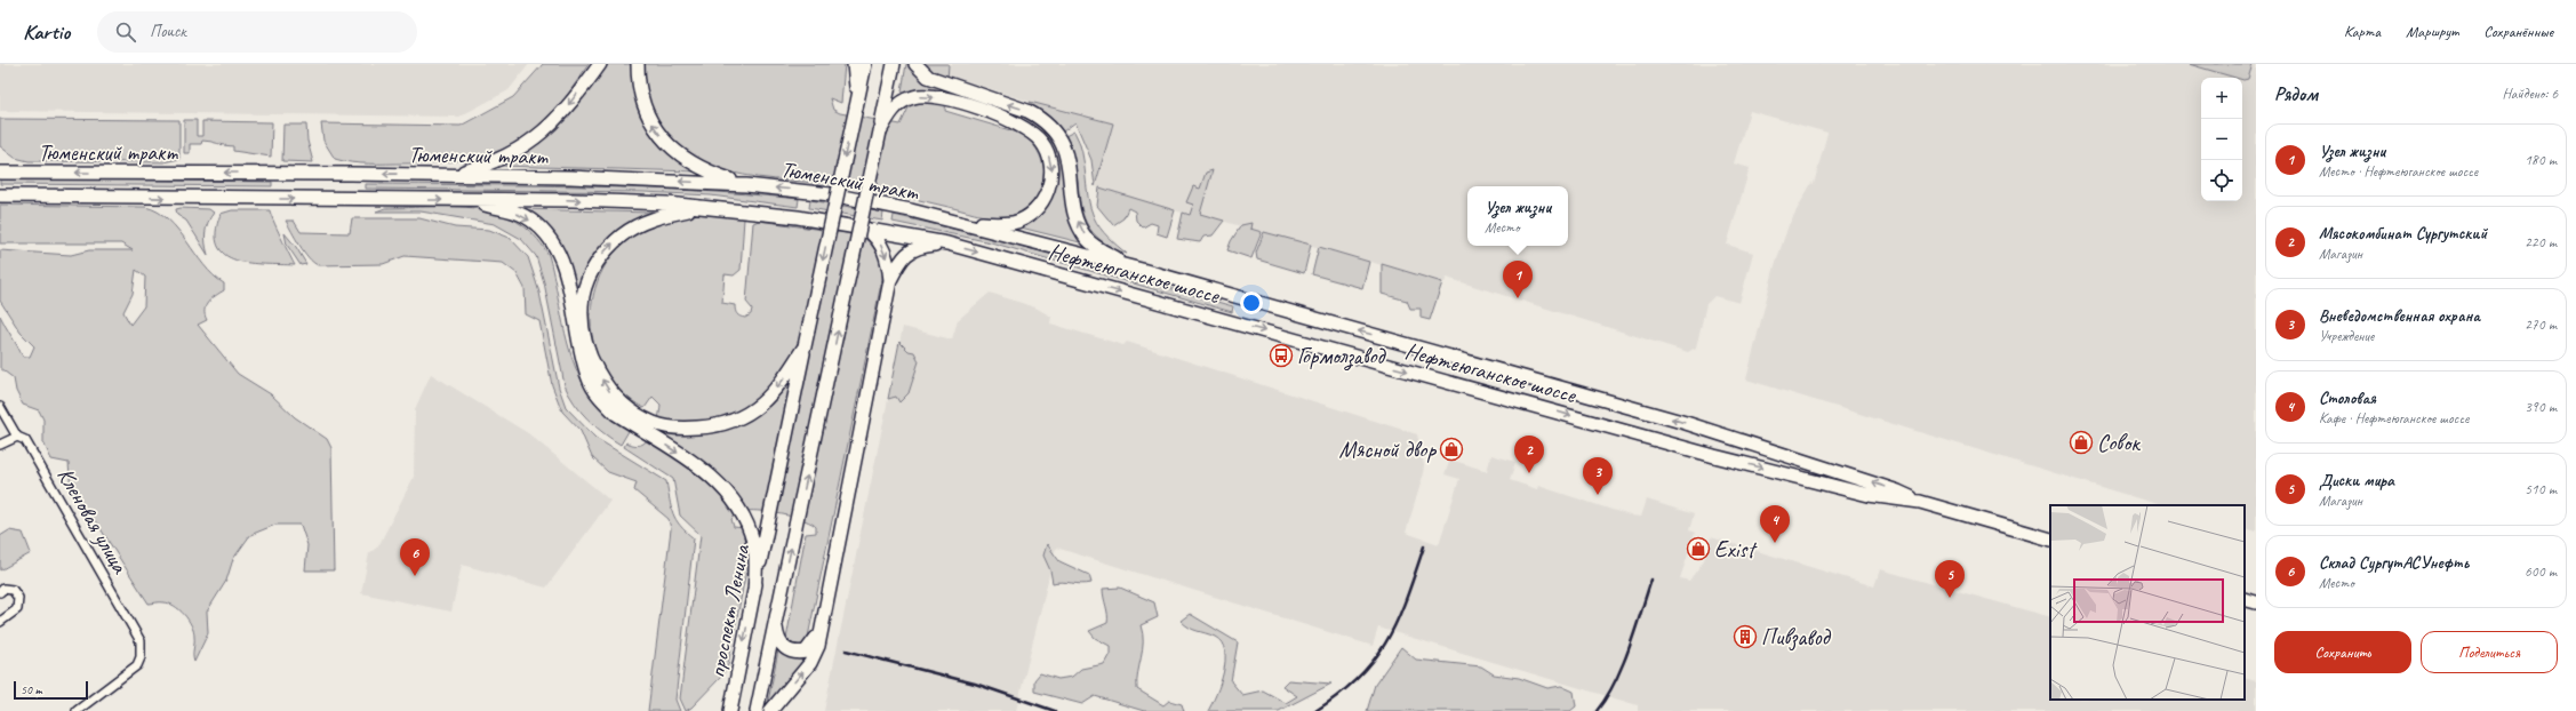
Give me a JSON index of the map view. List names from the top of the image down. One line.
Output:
{"streets":{"main road":["Тюменский тракт","Нефтеюганское шоссе","проспект Ленина"],"street":["Кленовая улица"]},"crossings":[["Тюменский тракт","Нефтеюганское шоссе"]],"places":{"bus stop":["Гормолзавод"],"shop":["Совок","Мясной двор","Exist"],"building":["Пивзавод"]},"scale_bar":"50 m","page":{"header":"Kartio","search":"Поиск","nav":["Карта","Маршрут","Сохранённые"],"heading":["Рядом","Найдено: 6"],"map_buttons":["+","−"],"list":[{"mark":"1","name":"Узел жизни","note":"Место · Нефтеюганское шоссе","value":"180 m"},{"mark":"2","name":"Мясокомбинат Сургутский","note":"Магазин","value":"220 m"},{"mark":"3","name":"Вневедомственная охрана","note":"Учреждение","value":"270 m"},{"mark":"4","name":"Столовая","note":"Кафе · Нефтеюганское шоссе","value":"390 m"},{"mark":"5","name":"Диски мира","note":"Магазин","value":"510 m"},{"mark":"6","name":"Склад СургутАСУнефть","note":"Место","value":"600 m"}],"popup":["Узел жизни","Место"],"pins":["1","2","3","4","6","5"],"buttons":["Сохранить","Поделиться"],"scale":"50 m"}}
